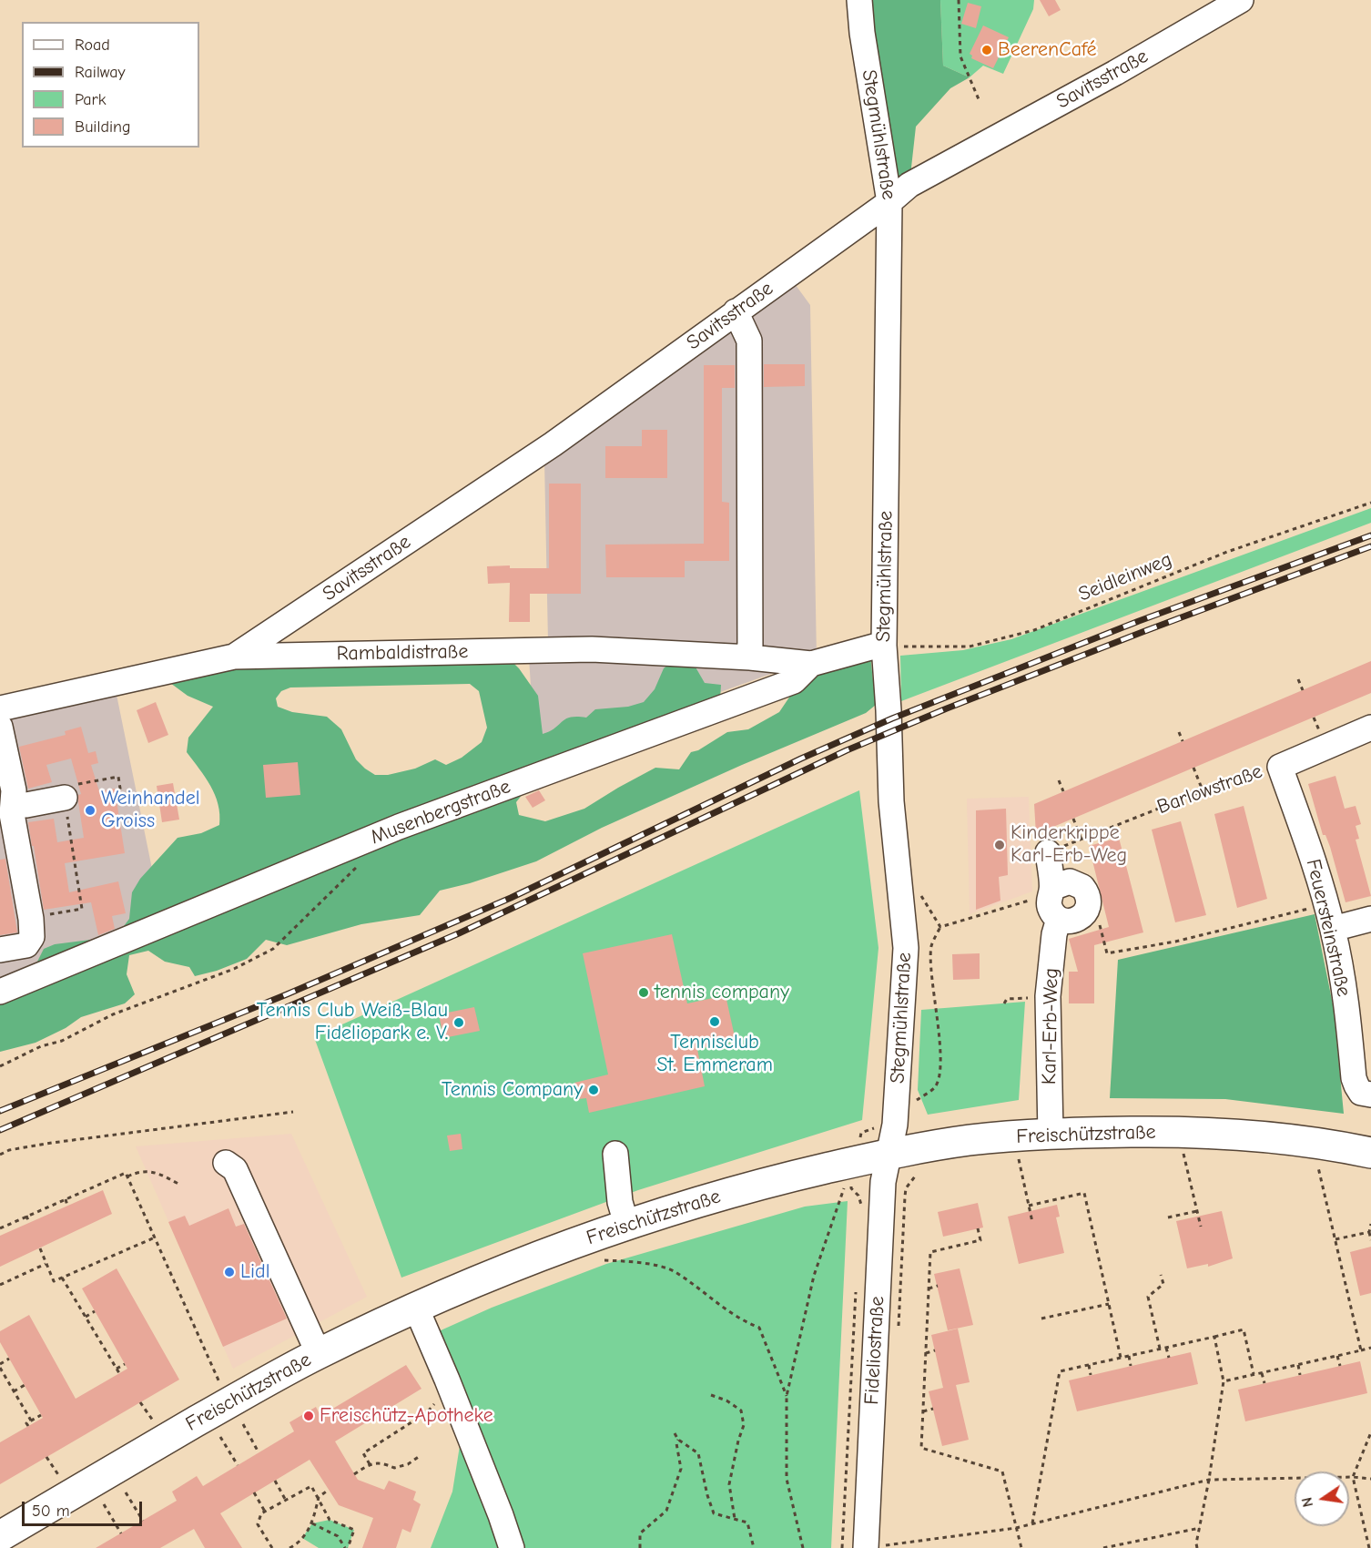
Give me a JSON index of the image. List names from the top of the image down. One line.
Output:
{"streets":{"main road":["Freischützstraße"],"street":["Savitsstraße","Stegmühlstraße","Rambaldistraße","Barlowstraße","Musenbergstraße","Feuersteinstraße","Karl-Erb-Weg","Fideliostraße"],"path":["Seidleinweg"]},"crossings":[["Savitsstraße","Stegmühlstraße"],["Savitsstraße","Rambaldistraße"],["Stegmühlstraße","Seidleinweg"],["Stegmühlstraße","Musenbergstraße"],["Stegmühlstraße","Freischützstraße"],["Stegmühlstraße","Fideliostraße"],["Seidleinweg","Musenbergstraße"],["Rambaldistraße","Musenbergstraße"],["Barlowstraße","Feuersteinstraße"],["Barlowstraße","Karl-Erb-Weg"],["Karl-Erb-Weg","Freischützstraße"],["Freischützstraße","Fideliostraße"]],"places":["BeerenCafé","Weinhandel Groiss","Kinderkrippe Karl-Erb-Weg","tennis company","Tennisclub St. Emmeram","Tennis Club Weiß-Blau Fideliopark e. V.","Tennis Company","Lidl","Freischütz-Apotheke"],"legend":["Road","Railway","Park","Building"],"scale_bar":"50 m","north":"left"}
